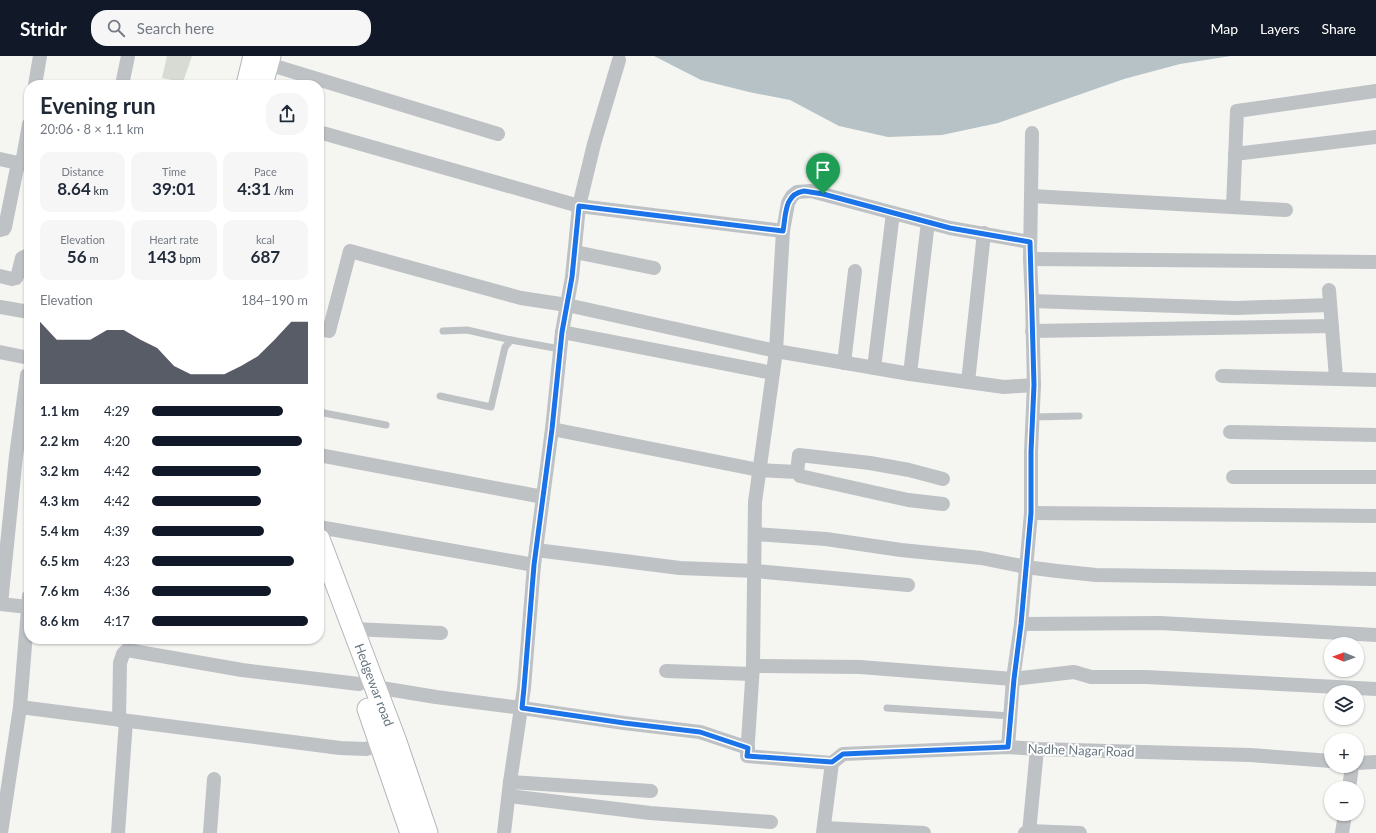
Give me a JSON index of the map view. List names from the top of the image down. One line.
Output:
{"streets":{"main road":["Hedgewar road"],"street":["Nadhe Nagar Road"]},"north":"left","page":{"header":"Stridr","search":"Search here","nav":["Map","Layers","Share"],"heading":["Evening run","20:06 · 8 × 1.1 km"],"stats":[["Distance","8.64 km"],["Time","39:01"],["Pace","4:31 /km"],["Elevation","56 m"],["Heart rate","143 bpm"],["kcal","687"]],"chart":["Elevation","184–190 m"],"list":[{"name":"1.1 km","note":"4:29"},{"name":"2.2 km","note":"4:20"},{"name":"3.2 km","note":"4:42"},{"name":"4.3 km","note":"4:42"},{"name":"5.4 km","note":"4:39"},{"name":"6.5 km","note":"4:23"},{"name":"7.6 km","note":"4:36"},{"name":"8.6 km","note":"4:17"}],"map_buttons":["+","−"]}}
